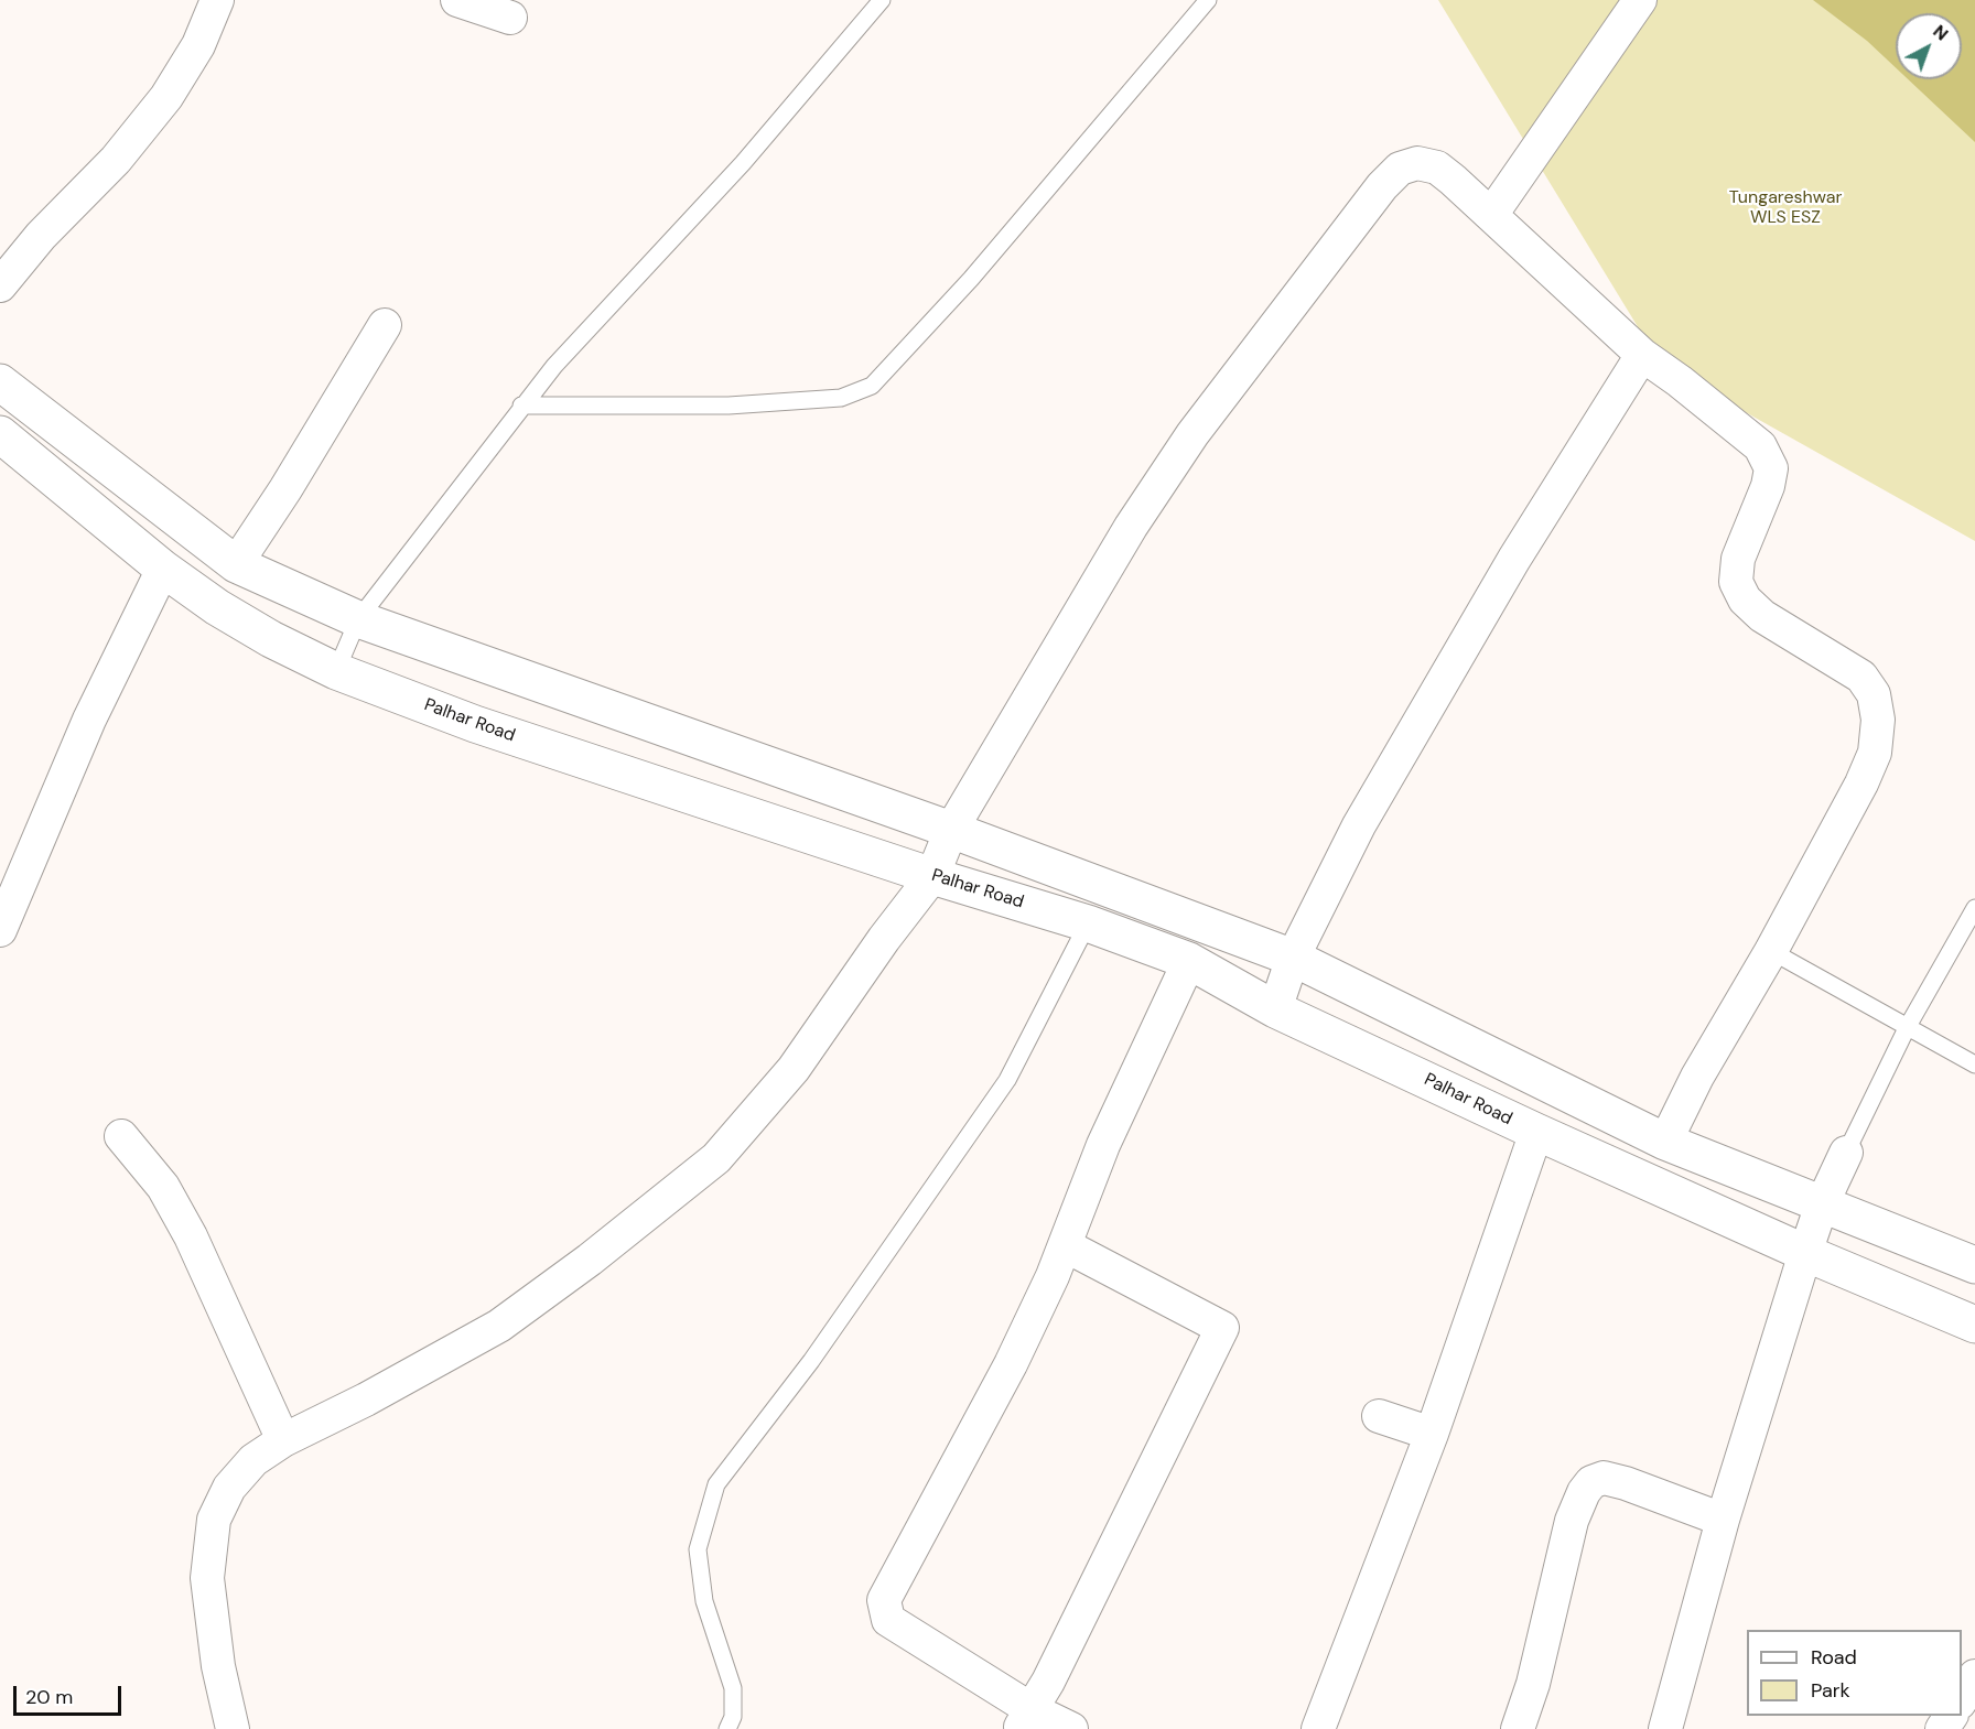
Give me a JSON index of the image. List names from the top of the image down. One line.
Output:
{"streets":{"main road":["Palhar Road"]},"parks":["Tungareshwar WLS ESZ"],"legend":["Road","Park"],"scale_bar":"20 m","north":"top right"}
